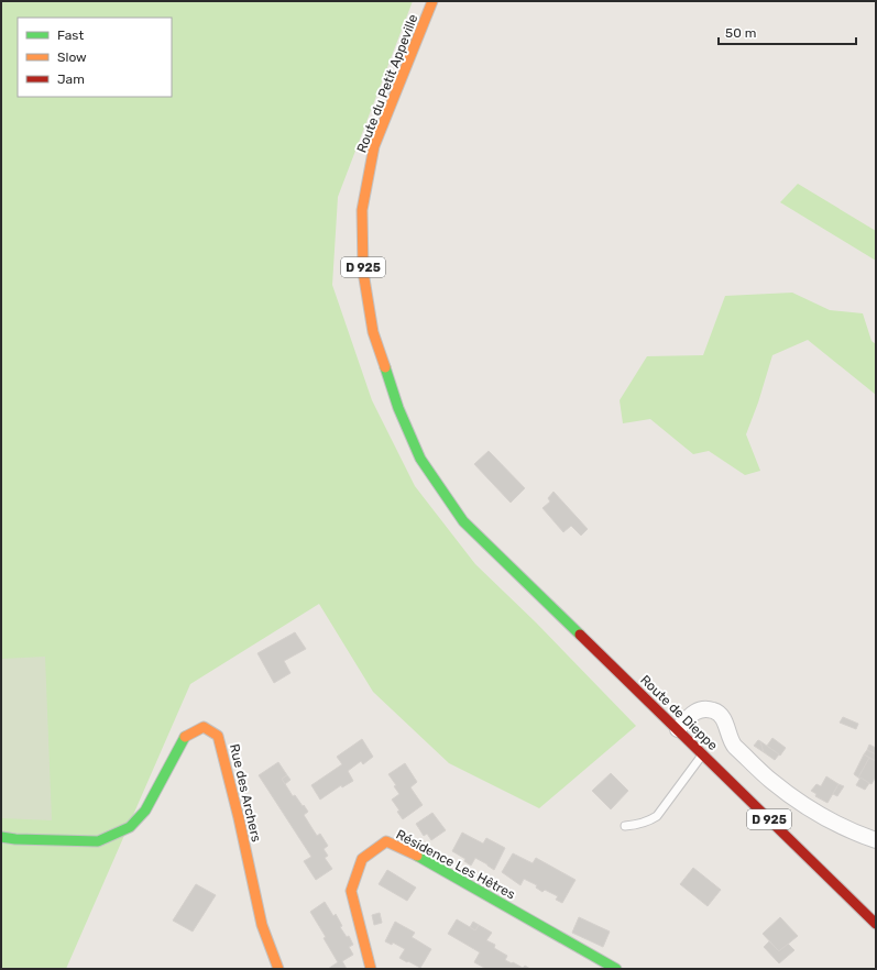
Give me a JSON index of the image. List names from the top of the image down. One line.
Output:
{"streets":{"main road":["Route du Petit Appeville","D 925","Route de Dieppe","Rue des Archers","Résidence Les Hêtres"]},"crossings":[["Route du Petit Appeville","Route de Dieppe"]],"legend":["Fast","Slow","Jam"],"scale_bar":"50 m"}
